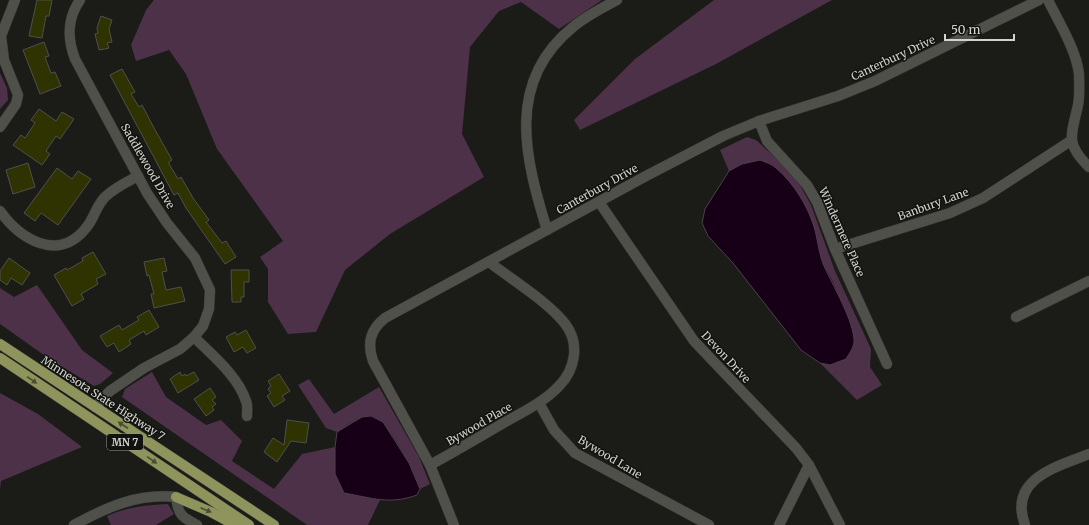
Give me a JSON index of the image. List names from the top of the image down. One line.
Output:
{"streets":{"main road":["Minnesota State Highway 7","MN 7"],"street":["Canterbury Drive","Saddlewood Drive","Banbury Lane","Windermere Place","Devon Drive","Bywood Place","Bywood Lane"]},"crossings":[["Canterbury Drive","Windermere Place"],["Canterbury Drive","Devon Drive"],["Canterbury Drive","Bywood Place"],["Saddlewood Drive","Minnesota State Highway 7"],["Banbury Lane","Windermere Place"],["Bywood Place","Bywood Lane"]],"scale_bar":"50 m"}
